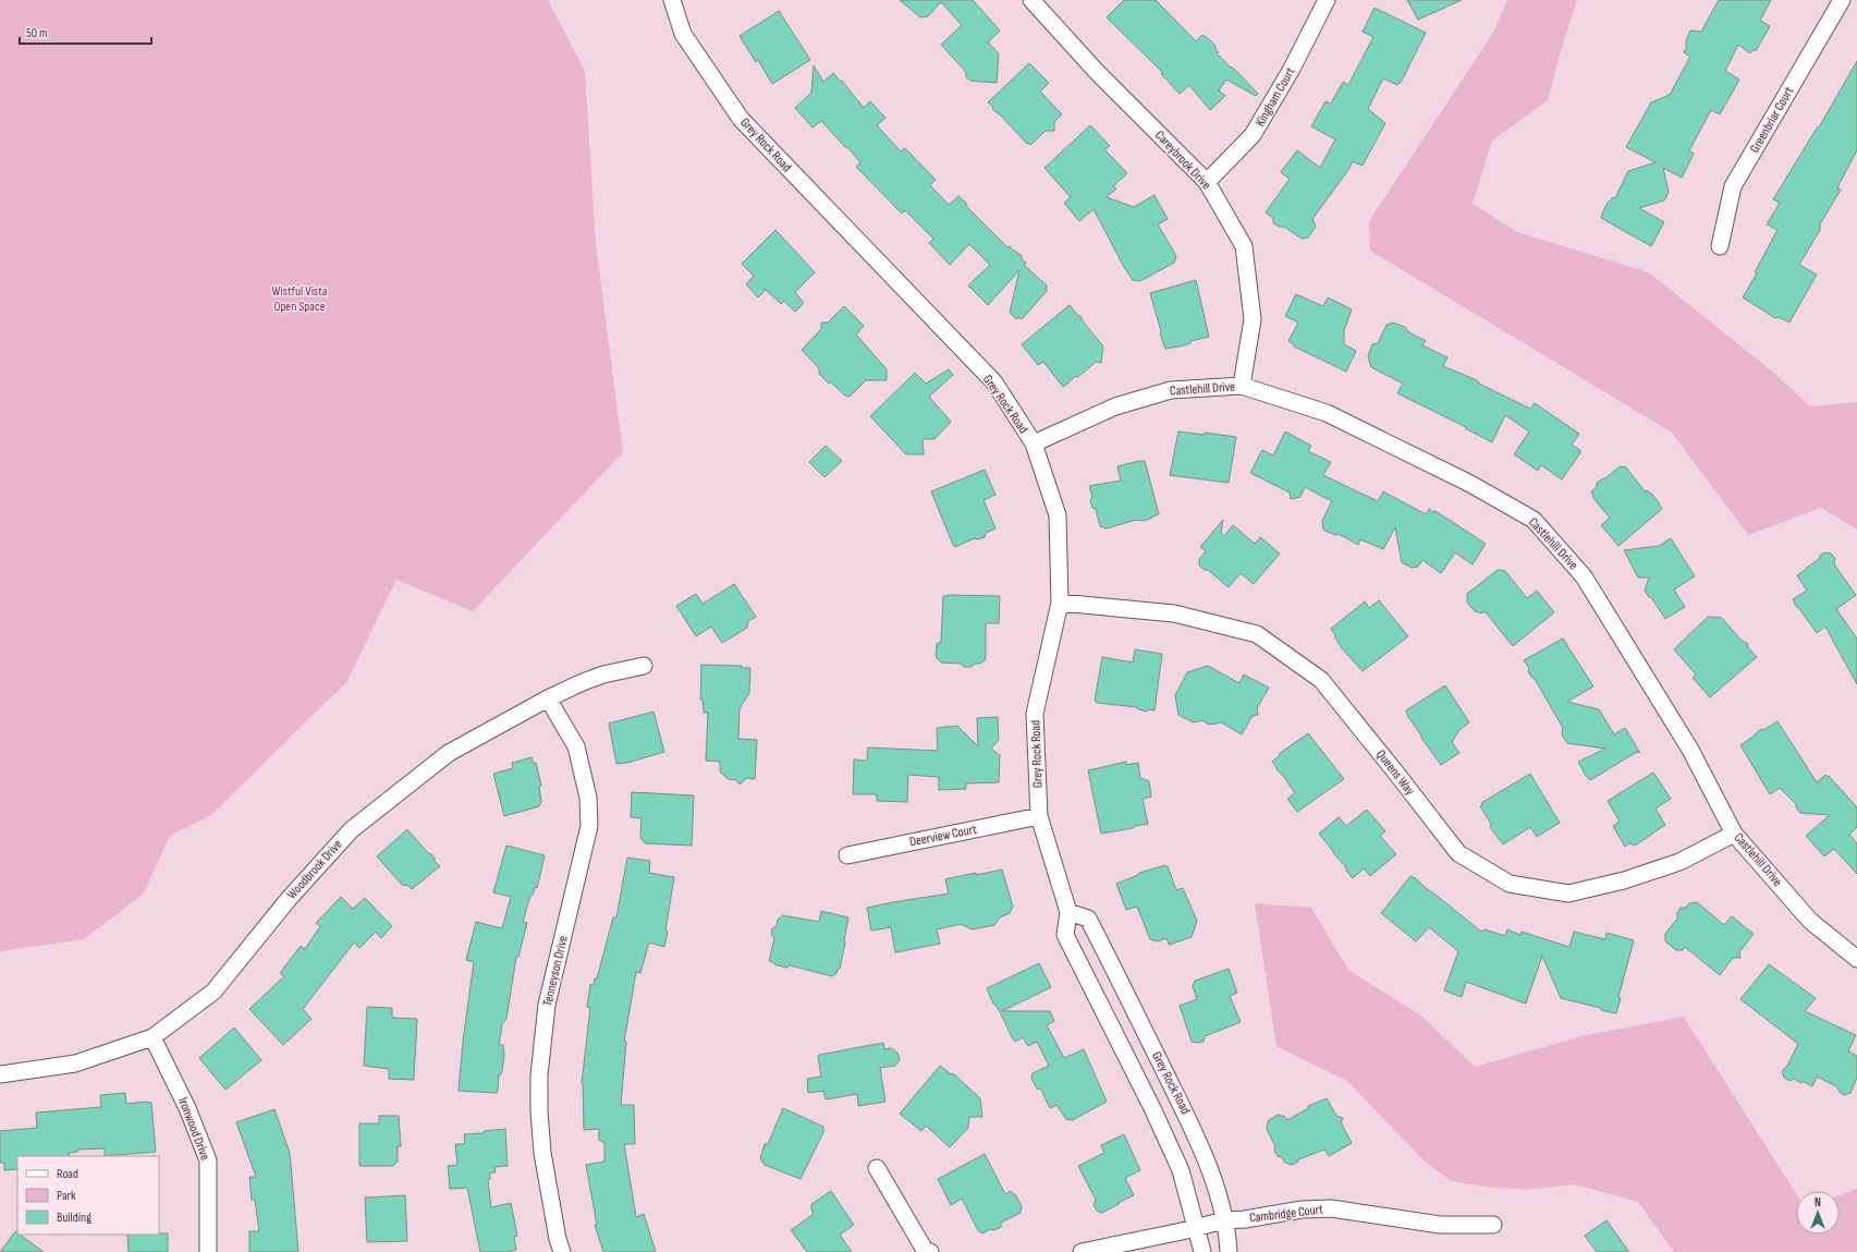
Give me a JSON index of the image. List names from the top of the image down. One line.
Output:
{"streets":{"street":["Kingham Court","Greenbriar Court","Grey Rock Road","Careybrook Drive","Castlehill Drive","Queens Way","Deerview Court","Woodbrook Drive","Tenneyson Drive","Ironwood Drive","Cambridge Court"]},"crossings":[["Kingham Court","Careybrook Drive"],["Grey Rock Road","Castlehill Drive"],["Grey Rock Road","Queens Way"],["Grey Rock Road","Deerview Court"],["Grey Rock Road","Cambridge Court"],["Careybrook Drive","Castlehill Drive"],["Castlehill Drive","Queens Way"],["Woodbrook Drive","Tenneyson Drive"],["Woodbrook Drive","Ironwood Drive"]],"parks":["Wistful Vista Open Space"],"legend":["Road","Park","Building"],"scale_bar":"50 m","north":"top"}
